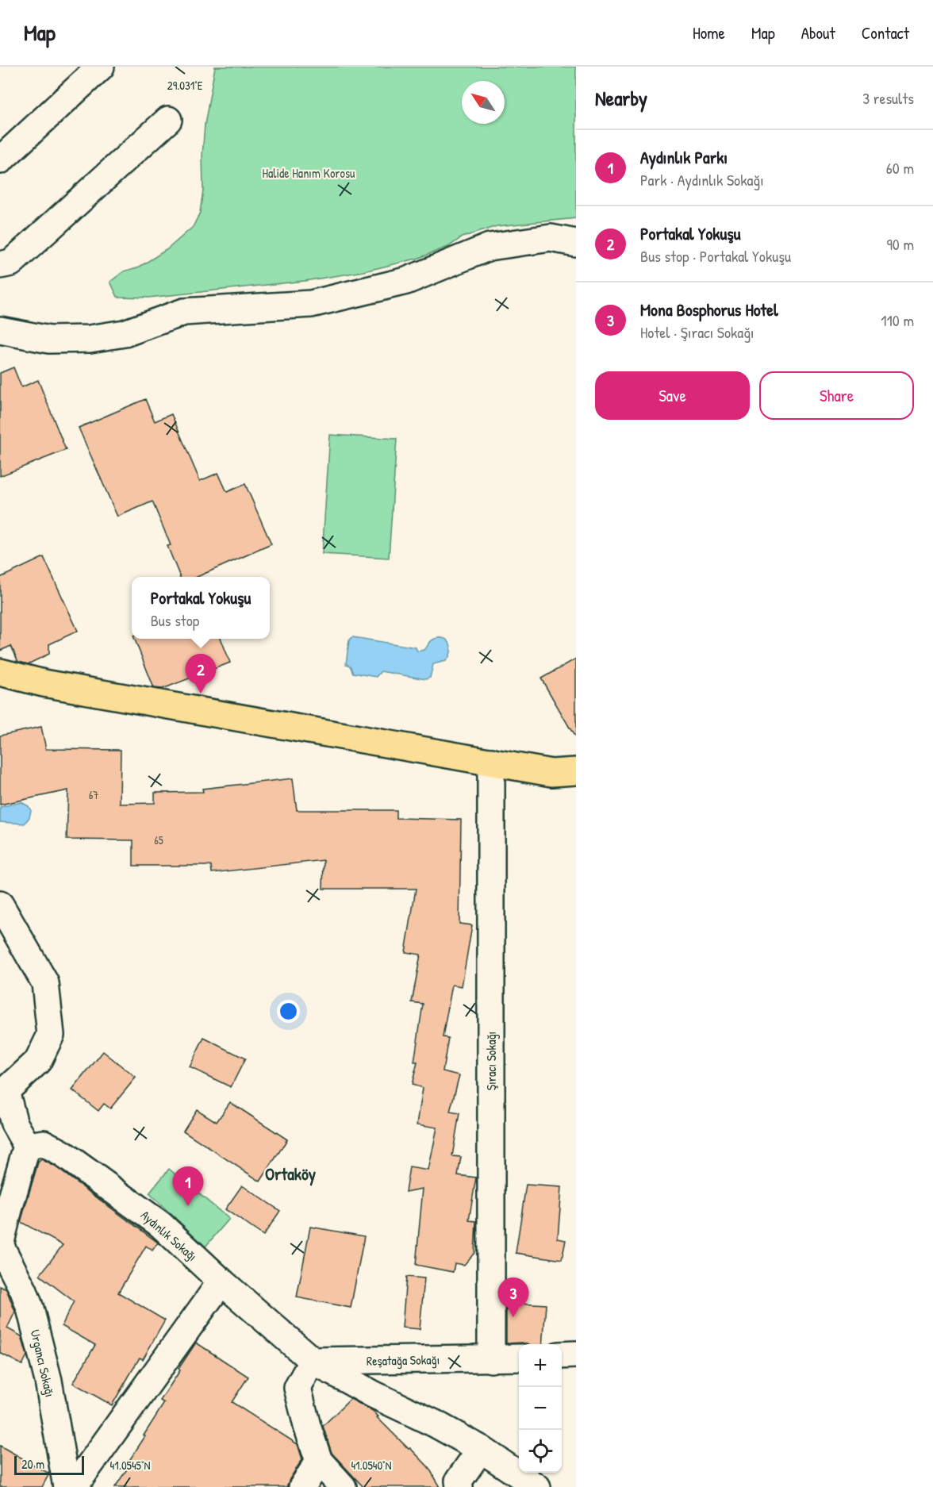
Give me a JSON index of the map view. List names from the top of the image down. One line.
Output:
{"streets":{"street":["Şıracı Sokağı","Aydınlık Sokağı","Reşatağa Sokağı","Urgancı Sokağı"]},"crossings":[["Şıracı Sokağı","Reşatağa Sokağı"],["Aydınlık Sokağı","Reşatağa Sokağı"]],"districts":["Ortaköy"],"parks":["Halide Hanım Korosu"],"house_numbers":["67","65"],"scale_bar":"20 m","north":"top left","page":{"header":"Map","nav":["Home","Map","About","Contact"],"heading":["Nearby","3 results"],"list":[{"mark":"1","name":"Aydınlık Parkı","note":"Park · Aydınlık Sokağı","value":"60 m"},{"mark":"2","name":"Portakal Yokuşu","note":"Bus stop · Portakal Yokuşu","value":"90 m"},{"mark":"3","name":"Mona Bosphorus Hotel","note":"Hotel · Şıracı Sokağı","value":"110 m"}],"buttons":["Save","Share"],"popup":["Portakal Yokuşu","Bus stop"],"pins":["2","1","3"],"map_buttons":["+","−"],"scale":"20 m"},"coordinates":["29.031°E","41.0545°N","41.0540°N"]}
